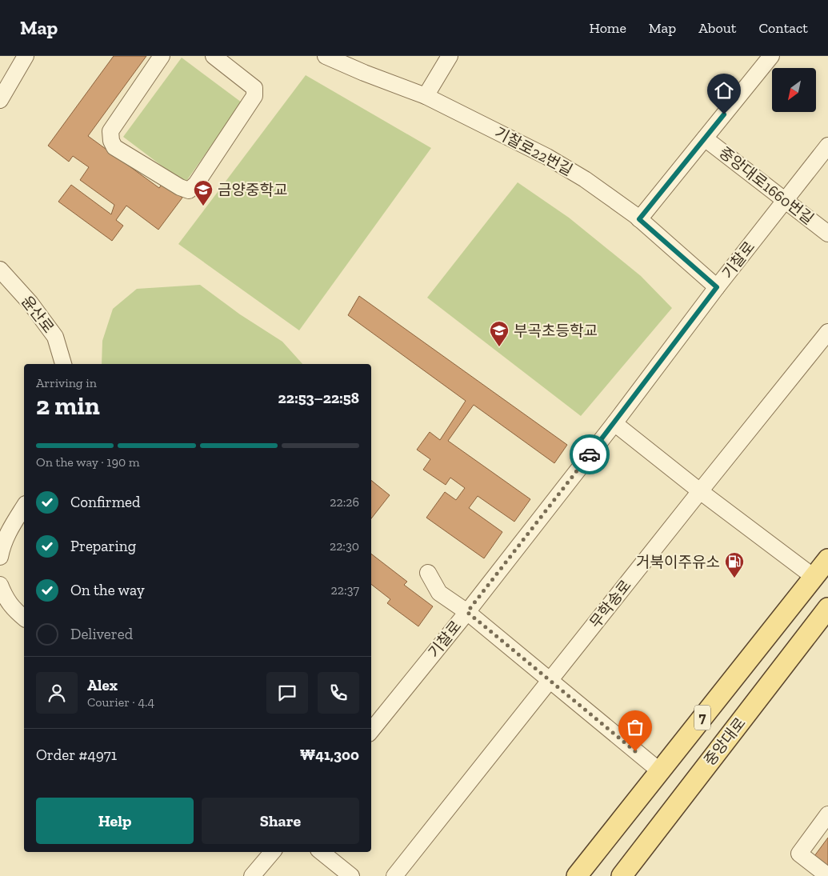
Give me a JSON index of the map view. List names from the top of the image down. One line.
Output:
{"streets":{"main road":["7","중앙대로"],"street":["기찰로22번길","중앙대로1660번길","기찰로","윤산로","무학송로"]},"crossings":[["기찰로22번길","기찰로"],["중앙대로1660번길","기찰로"]],"places":{"school or university":["금양중학교","부곡초등학교"],"fuel station":["거북이주유소"]},"north":"bottom left","page":{"header":"Map","nav":["Home","Map","About","Contact"],"heading":["2 min","Arriving in","22:53–22:58"],"panel":["Alex","Courier · 4.4","Order #4971","₩41,300"],"bar":"On the way · 190 m","list":[["Confirmed","22:26"],["Preparing","22:30"],["On the way","22:37"],"Delivered"],"buttons":["Help","Share"]}}
